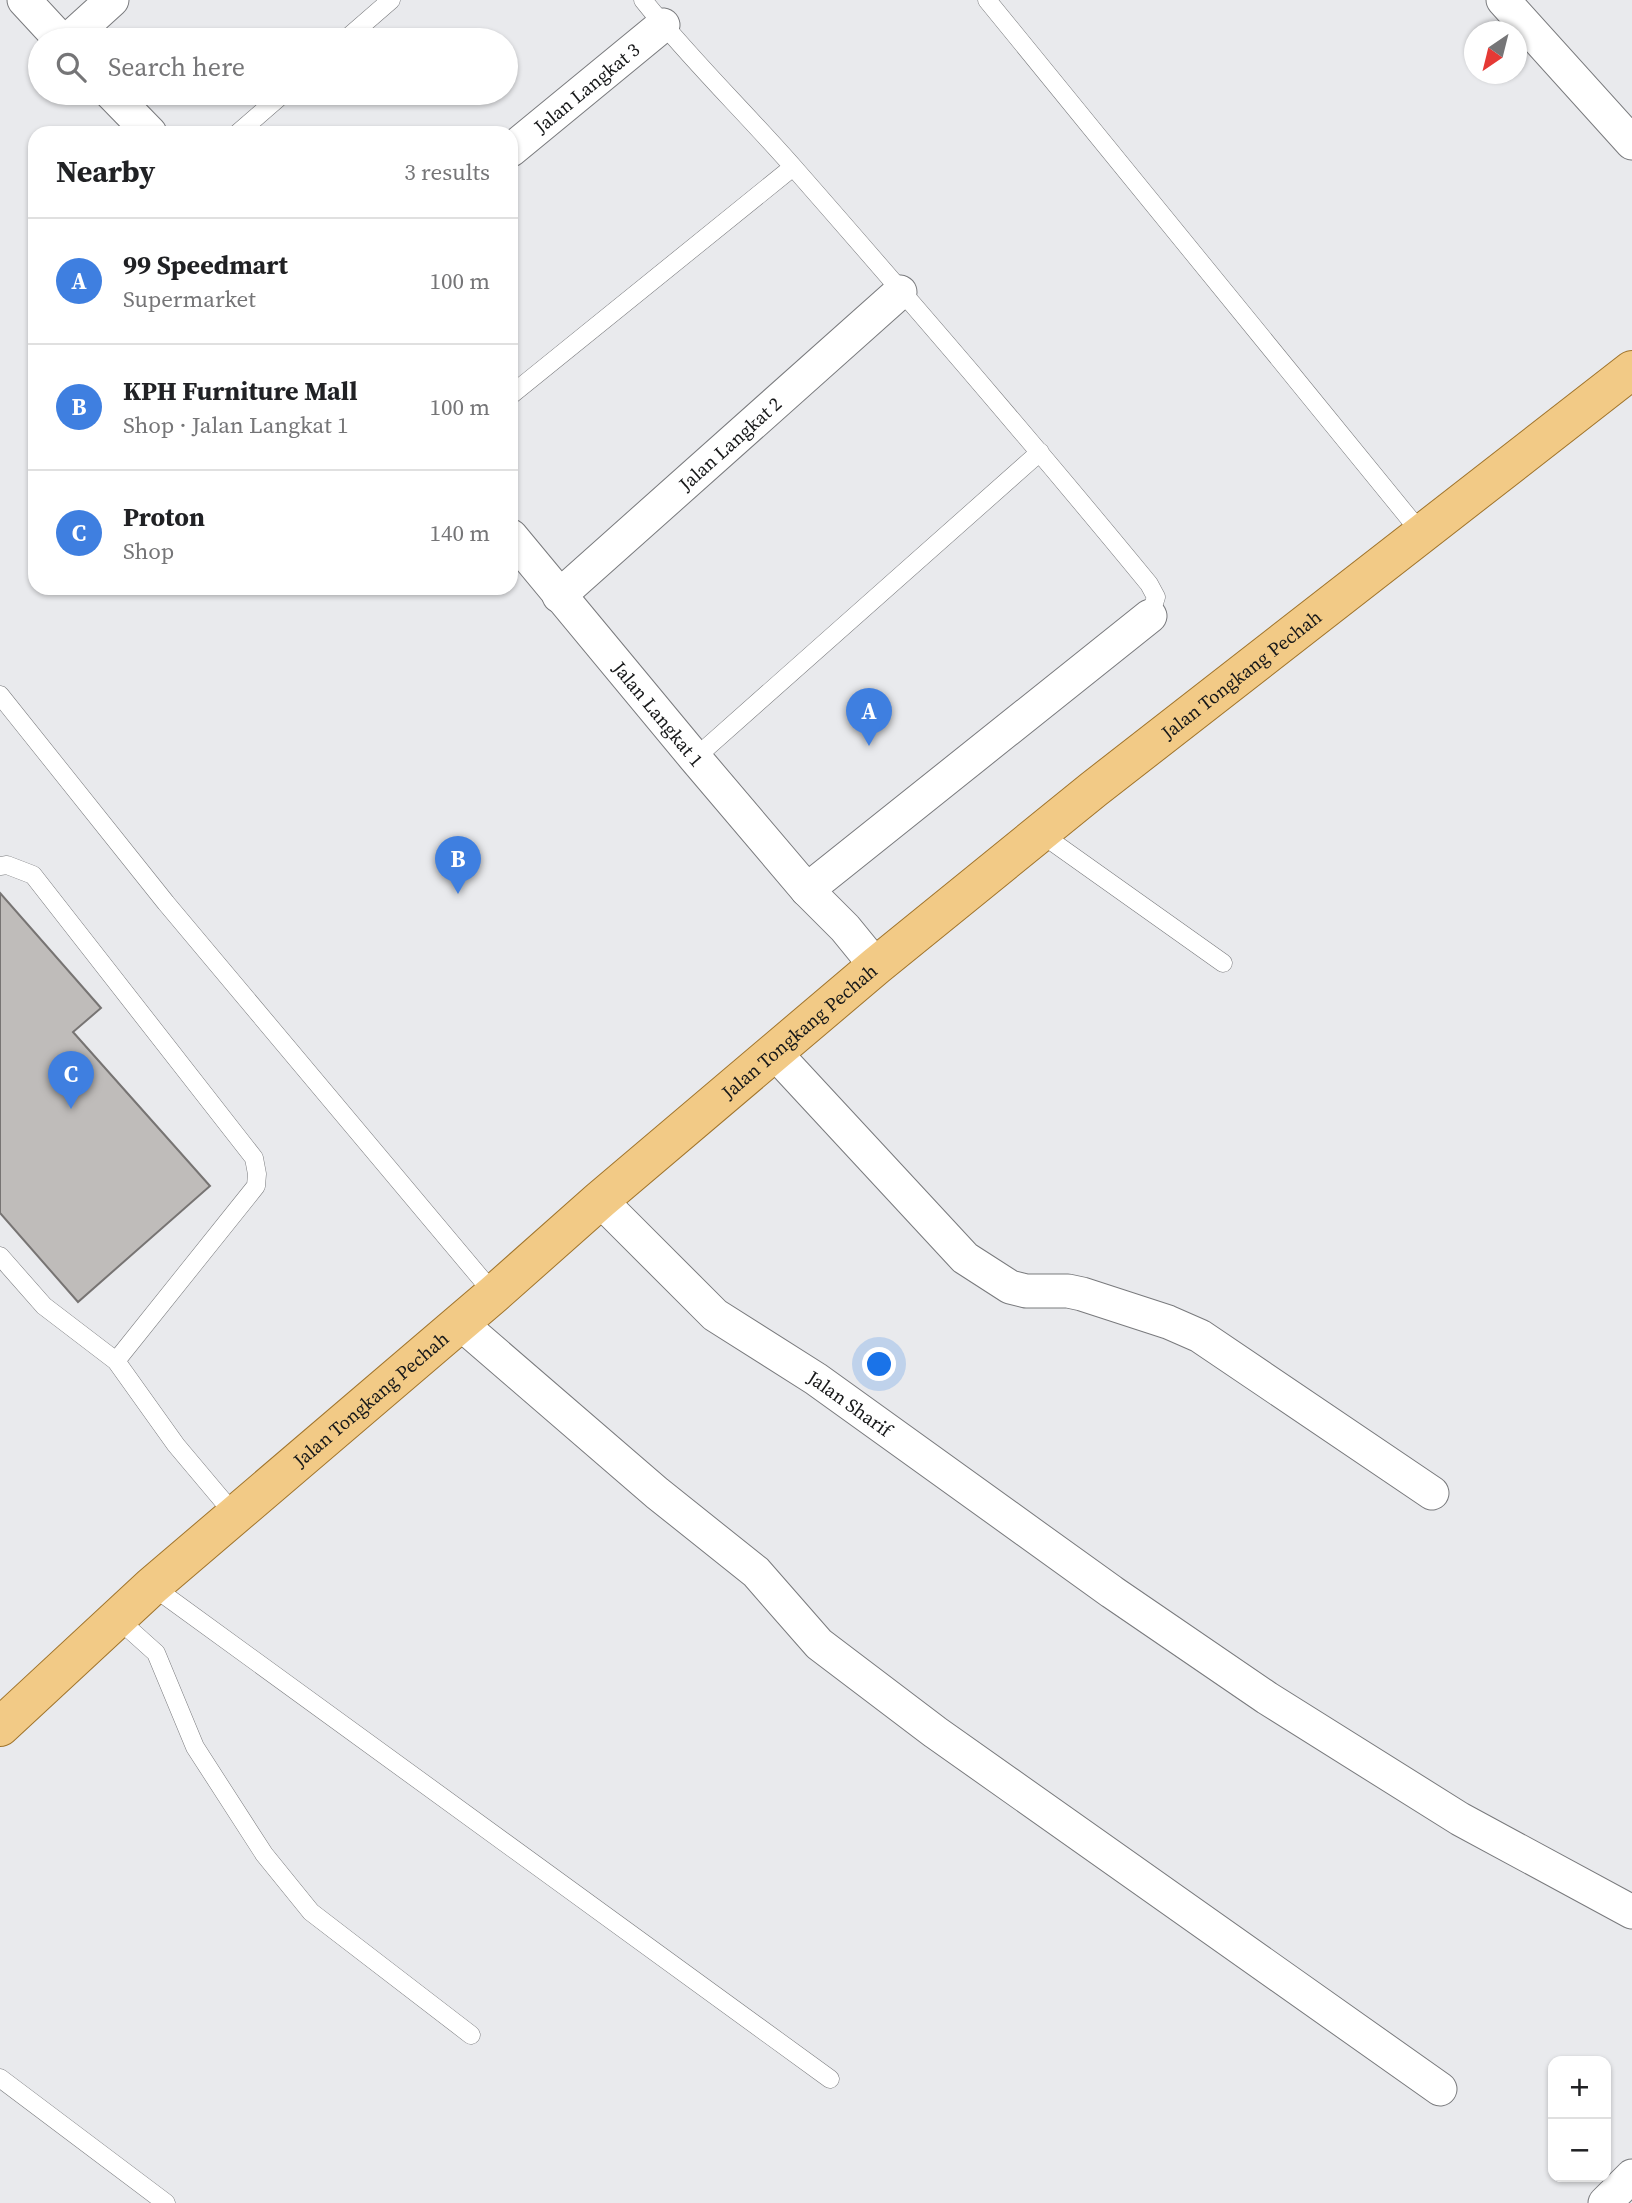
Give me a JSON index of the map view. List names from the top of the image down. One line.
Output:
{"streets":{"main road":["Jalan Tongkang Pechah"],"street":["Jalan Langkat 3","Jalan Langkat 2","Jalan Langkat 1","Jalan Sharif"]},"crossings":[["Jalan Langkat 2","Jalan Langkat 1"],["Jalan Tongkang Pechah","Jalan Langkat 1"],["Jalan Tongkang Pechah","Jalan Sharif"]],"north":"bottom left","page":{"search":"Search here","heading":["Nearby","3 results"],"list":[{"mark":"A","name":"99 Speedmart","note":"Supermarket","value":"100 m"},{"mark":"B","name":"KPH Furniture Mall","note":"Shop · Jalan Langkat 1","value":"100 m"},{"mark":"C","name":"Proton","note":"Shop","value":"140 m"}],"pins":["A","B","C"],"map_buttons":["+","−"]}}
